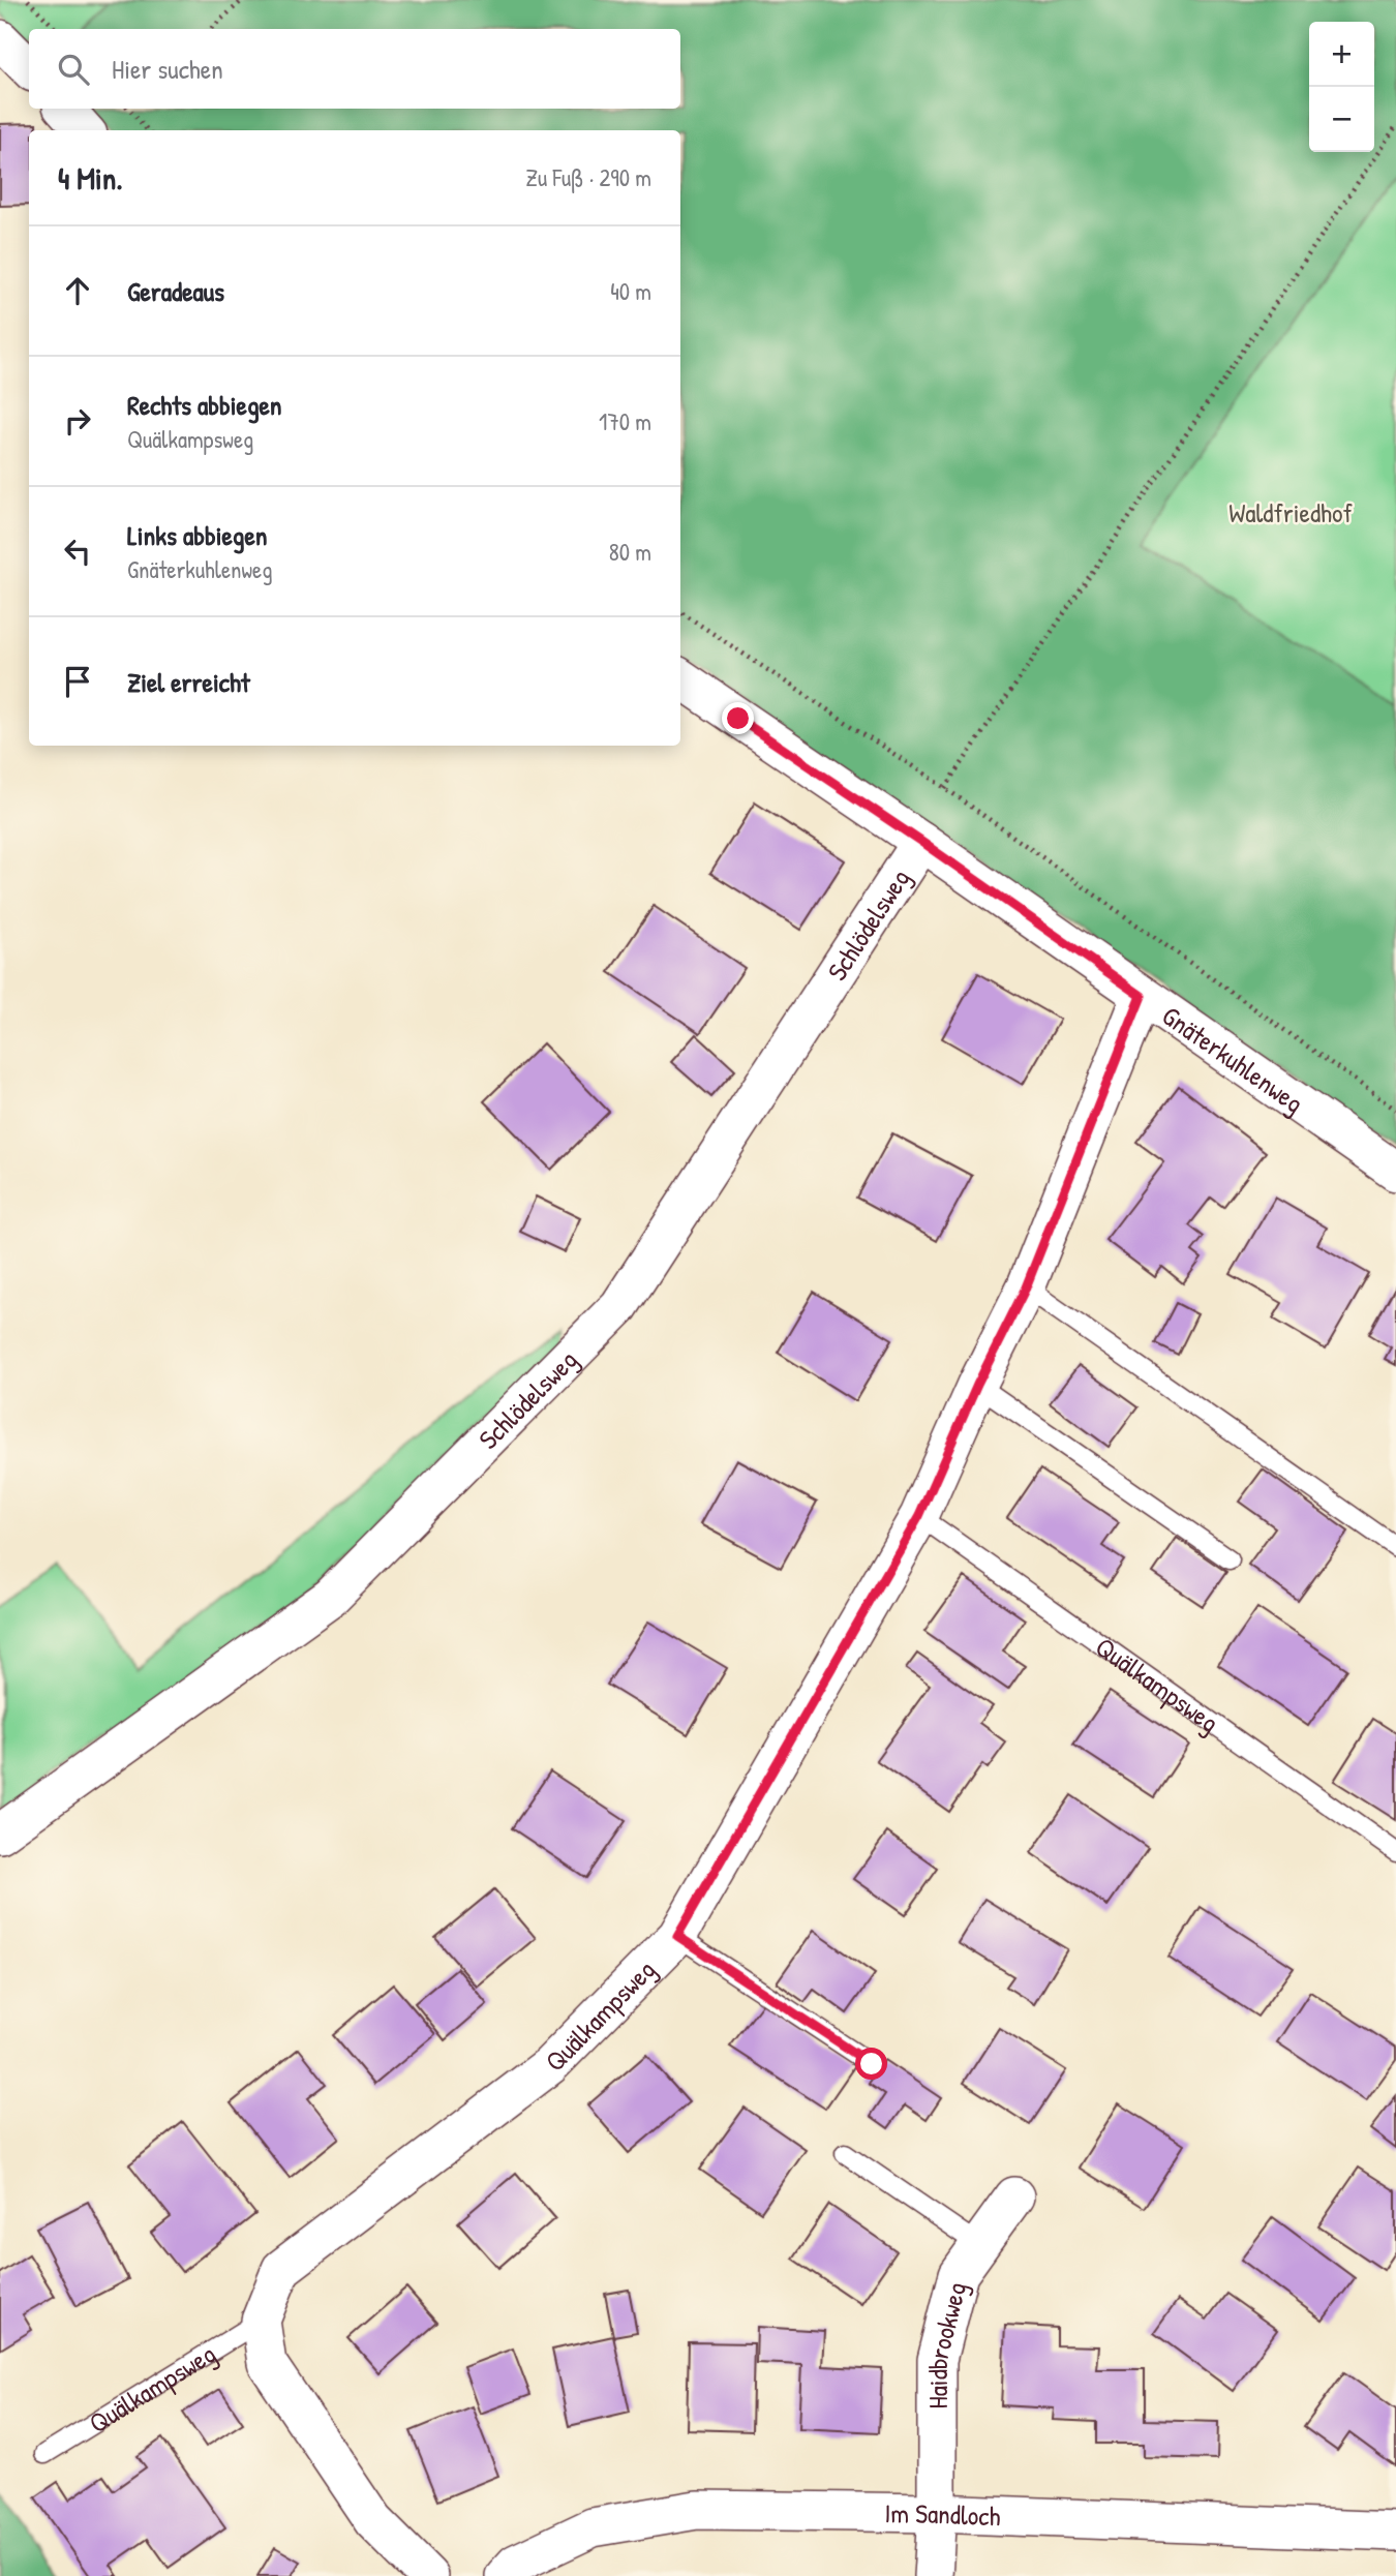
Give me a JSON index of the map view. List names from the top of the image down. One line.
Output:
{"streets":{"street":["Schlödelsweg","Gnäterkuhlenweg","Quälkampsweg","Haidbrookweg","Im Sandloch"]},"crossings":[["Schlödelsweg","Gnäterkuhlenweg"],["Gnäterkuhlenweg","Quälkampsweg"],["Haidbrookweg","Im Sandloch"]],"parks":["Waldfriedhof"],"page":{"map_buttons":["+","−"],"search":"Hier suchen","heading":["4 Min.","Zu Fuß · 290 m"],"list":[["Geradeaus","40 m"],["Rechts abbiegen","Quälkampsweg","170 m"],["Links abbiegen","Gnäterkuhlenweg","80 m"],"Ziel erreicht"]}}
